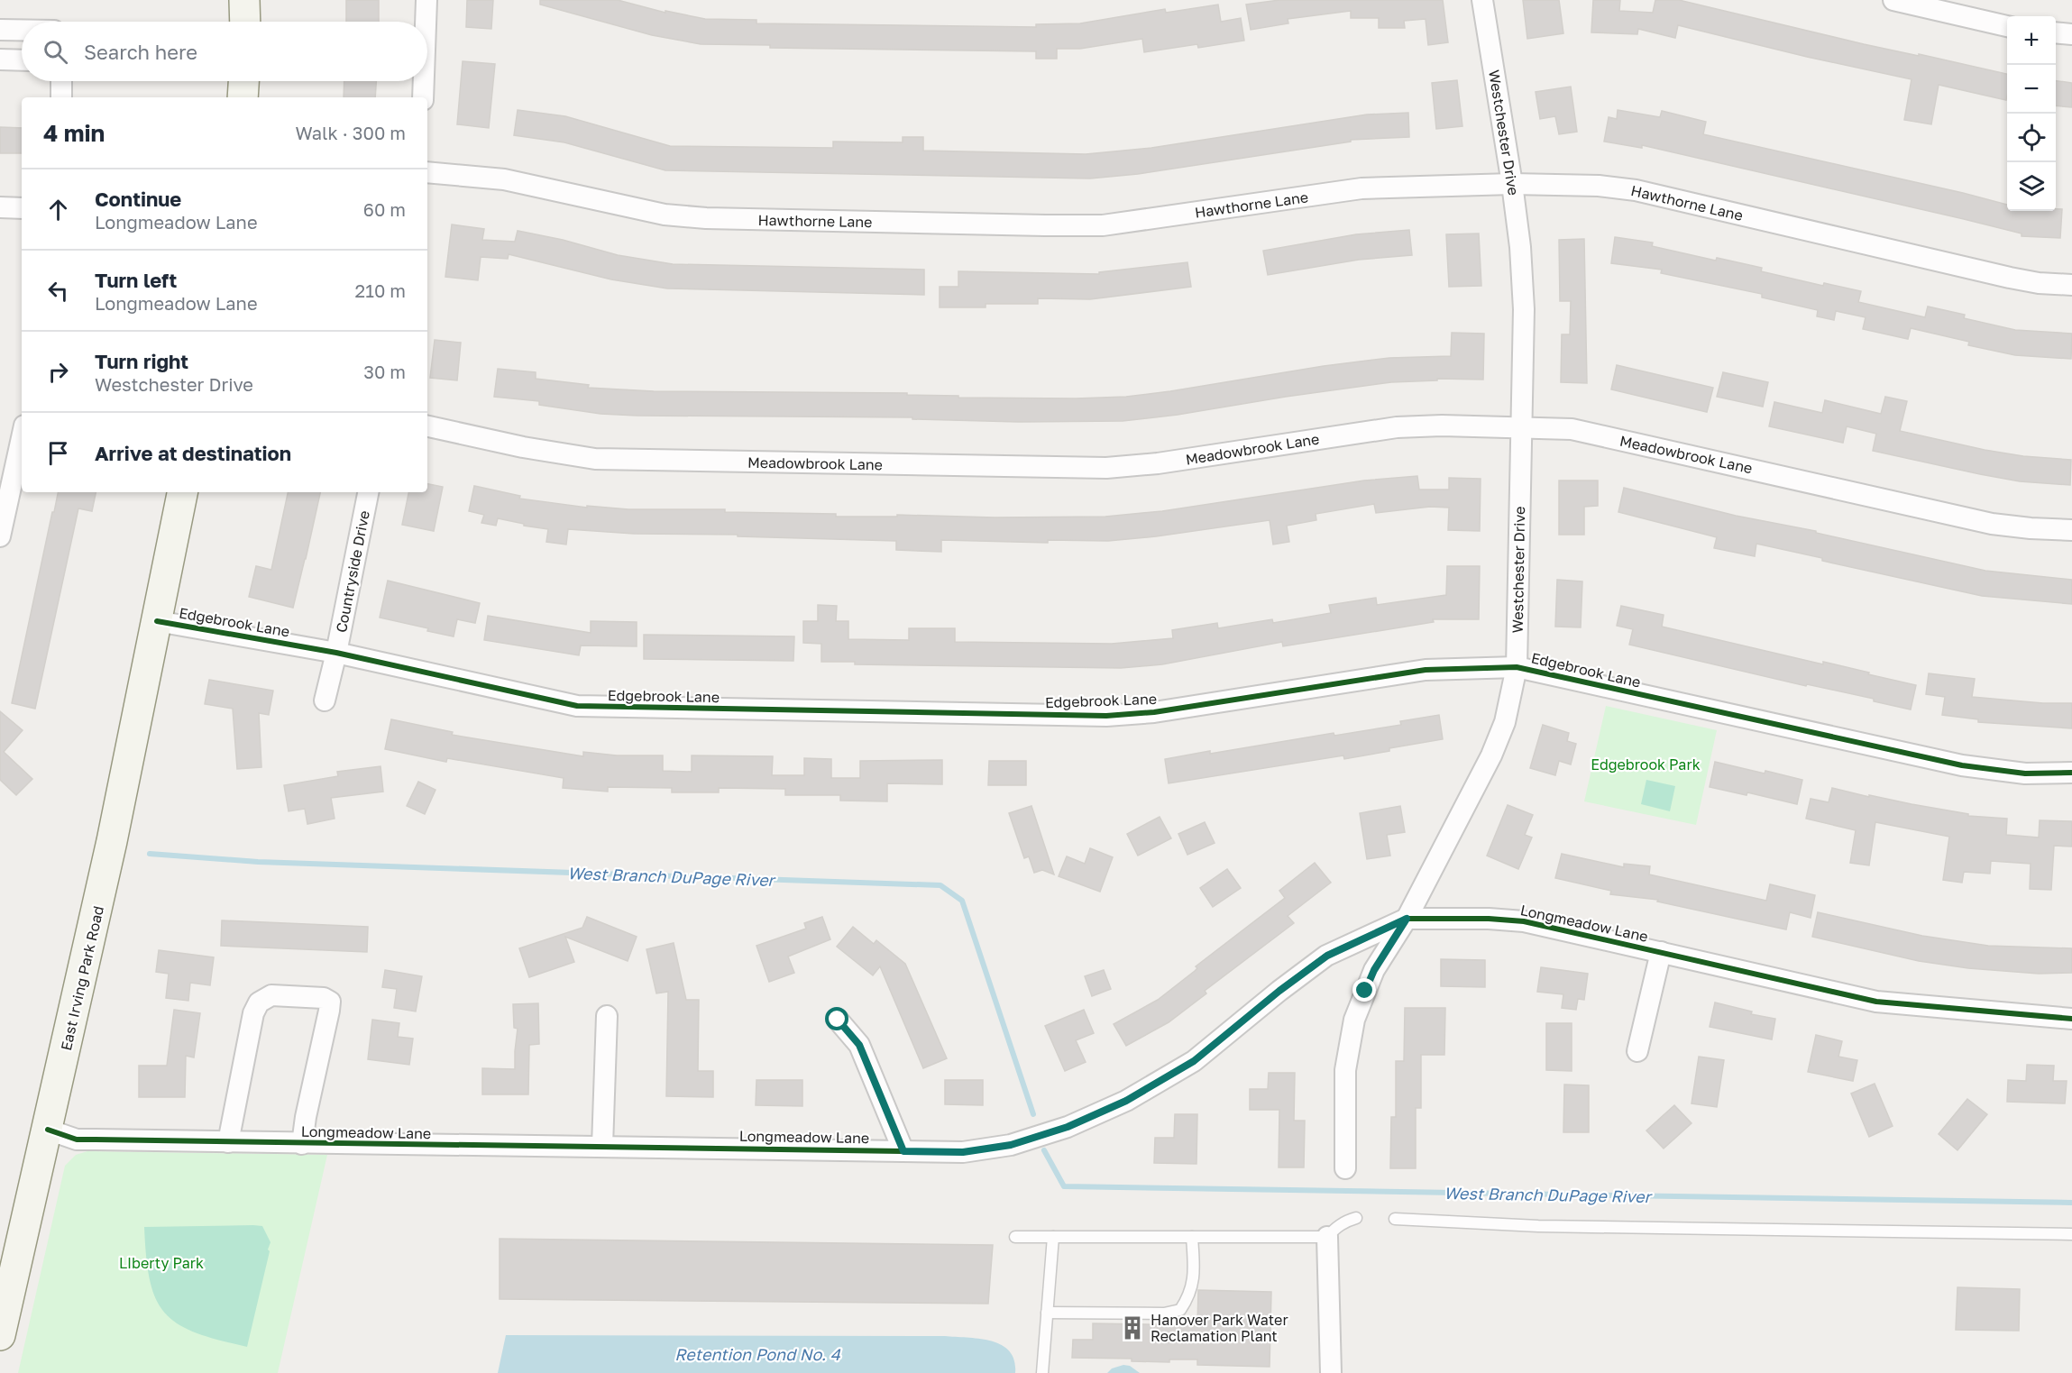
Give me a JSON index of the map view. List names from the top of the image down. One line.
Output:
{"streets":{"main road":["East Irving Park Road"],"street":["Westchester Drive","Hawthorne Lane","Meadowbrook Lane","Countryside Drive","Edgebrook Lane","Longmeadow Lane"]},"crossings":[["Westchester Drive","Hawthorne Lane"],["Westchester Drive","Meadowbrook Lane"],["Westchester Drive","Edgebrook Lane"],["Westchester Drive","Longmeadow Lane"],["Countryside Drive","Edgebrook Lane"],["Edgebrook Lane","East Irving Park Road"],["Longmeadow Lane","East Irving Park Road"]],"water":["West Branch DuPage River","Retention Pond No. 4"],"parks":["Edgebrook Park","LIberty Park"],"places":{"building":["Hanover Park Water Reclamation Plant"]},"page":{"map_buttons":["+","−"],"search":"Search here","heading":["4 min","Walk · 300 m"],"list":[["Continue","Longmeadow Lane","60 m"],["Turn left","Longmeadow Lane","210 m"],["Turn right","Westchester Drive","30 m"],"Arrive at destination"]}}
